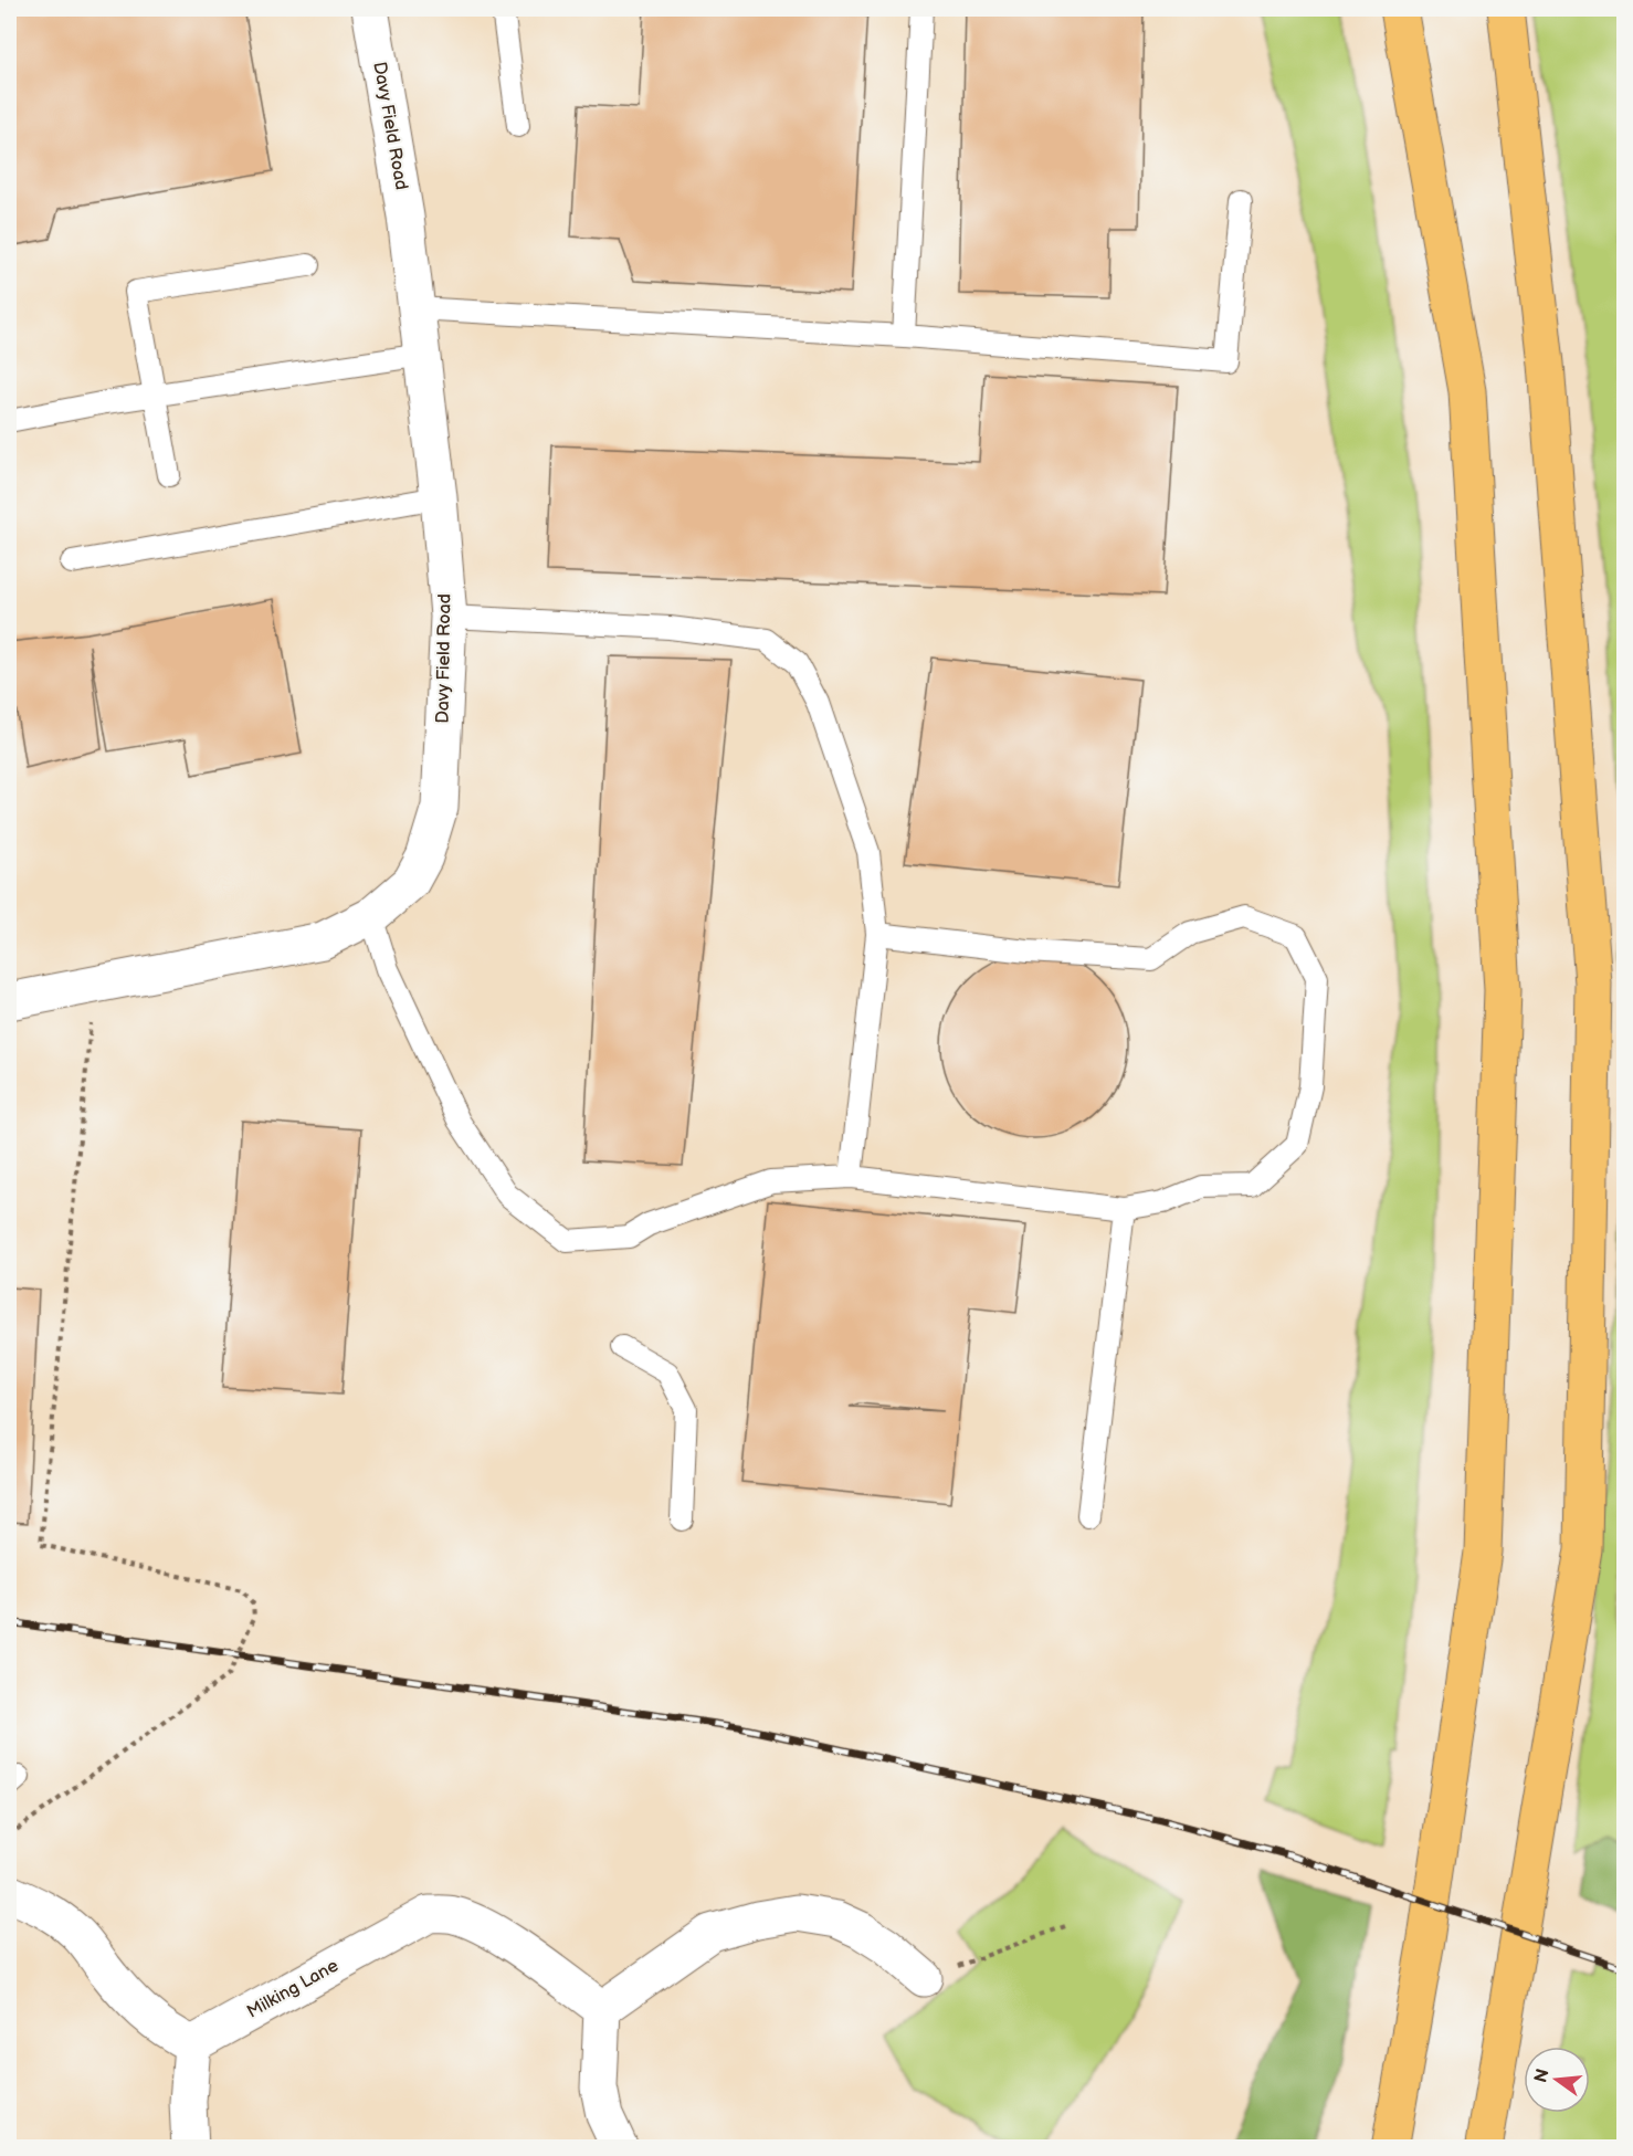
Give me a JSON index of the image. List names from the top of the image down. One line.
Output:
{"streets":{"street":["Davy Field Road","Milking Lane"]},"north":"left"}
